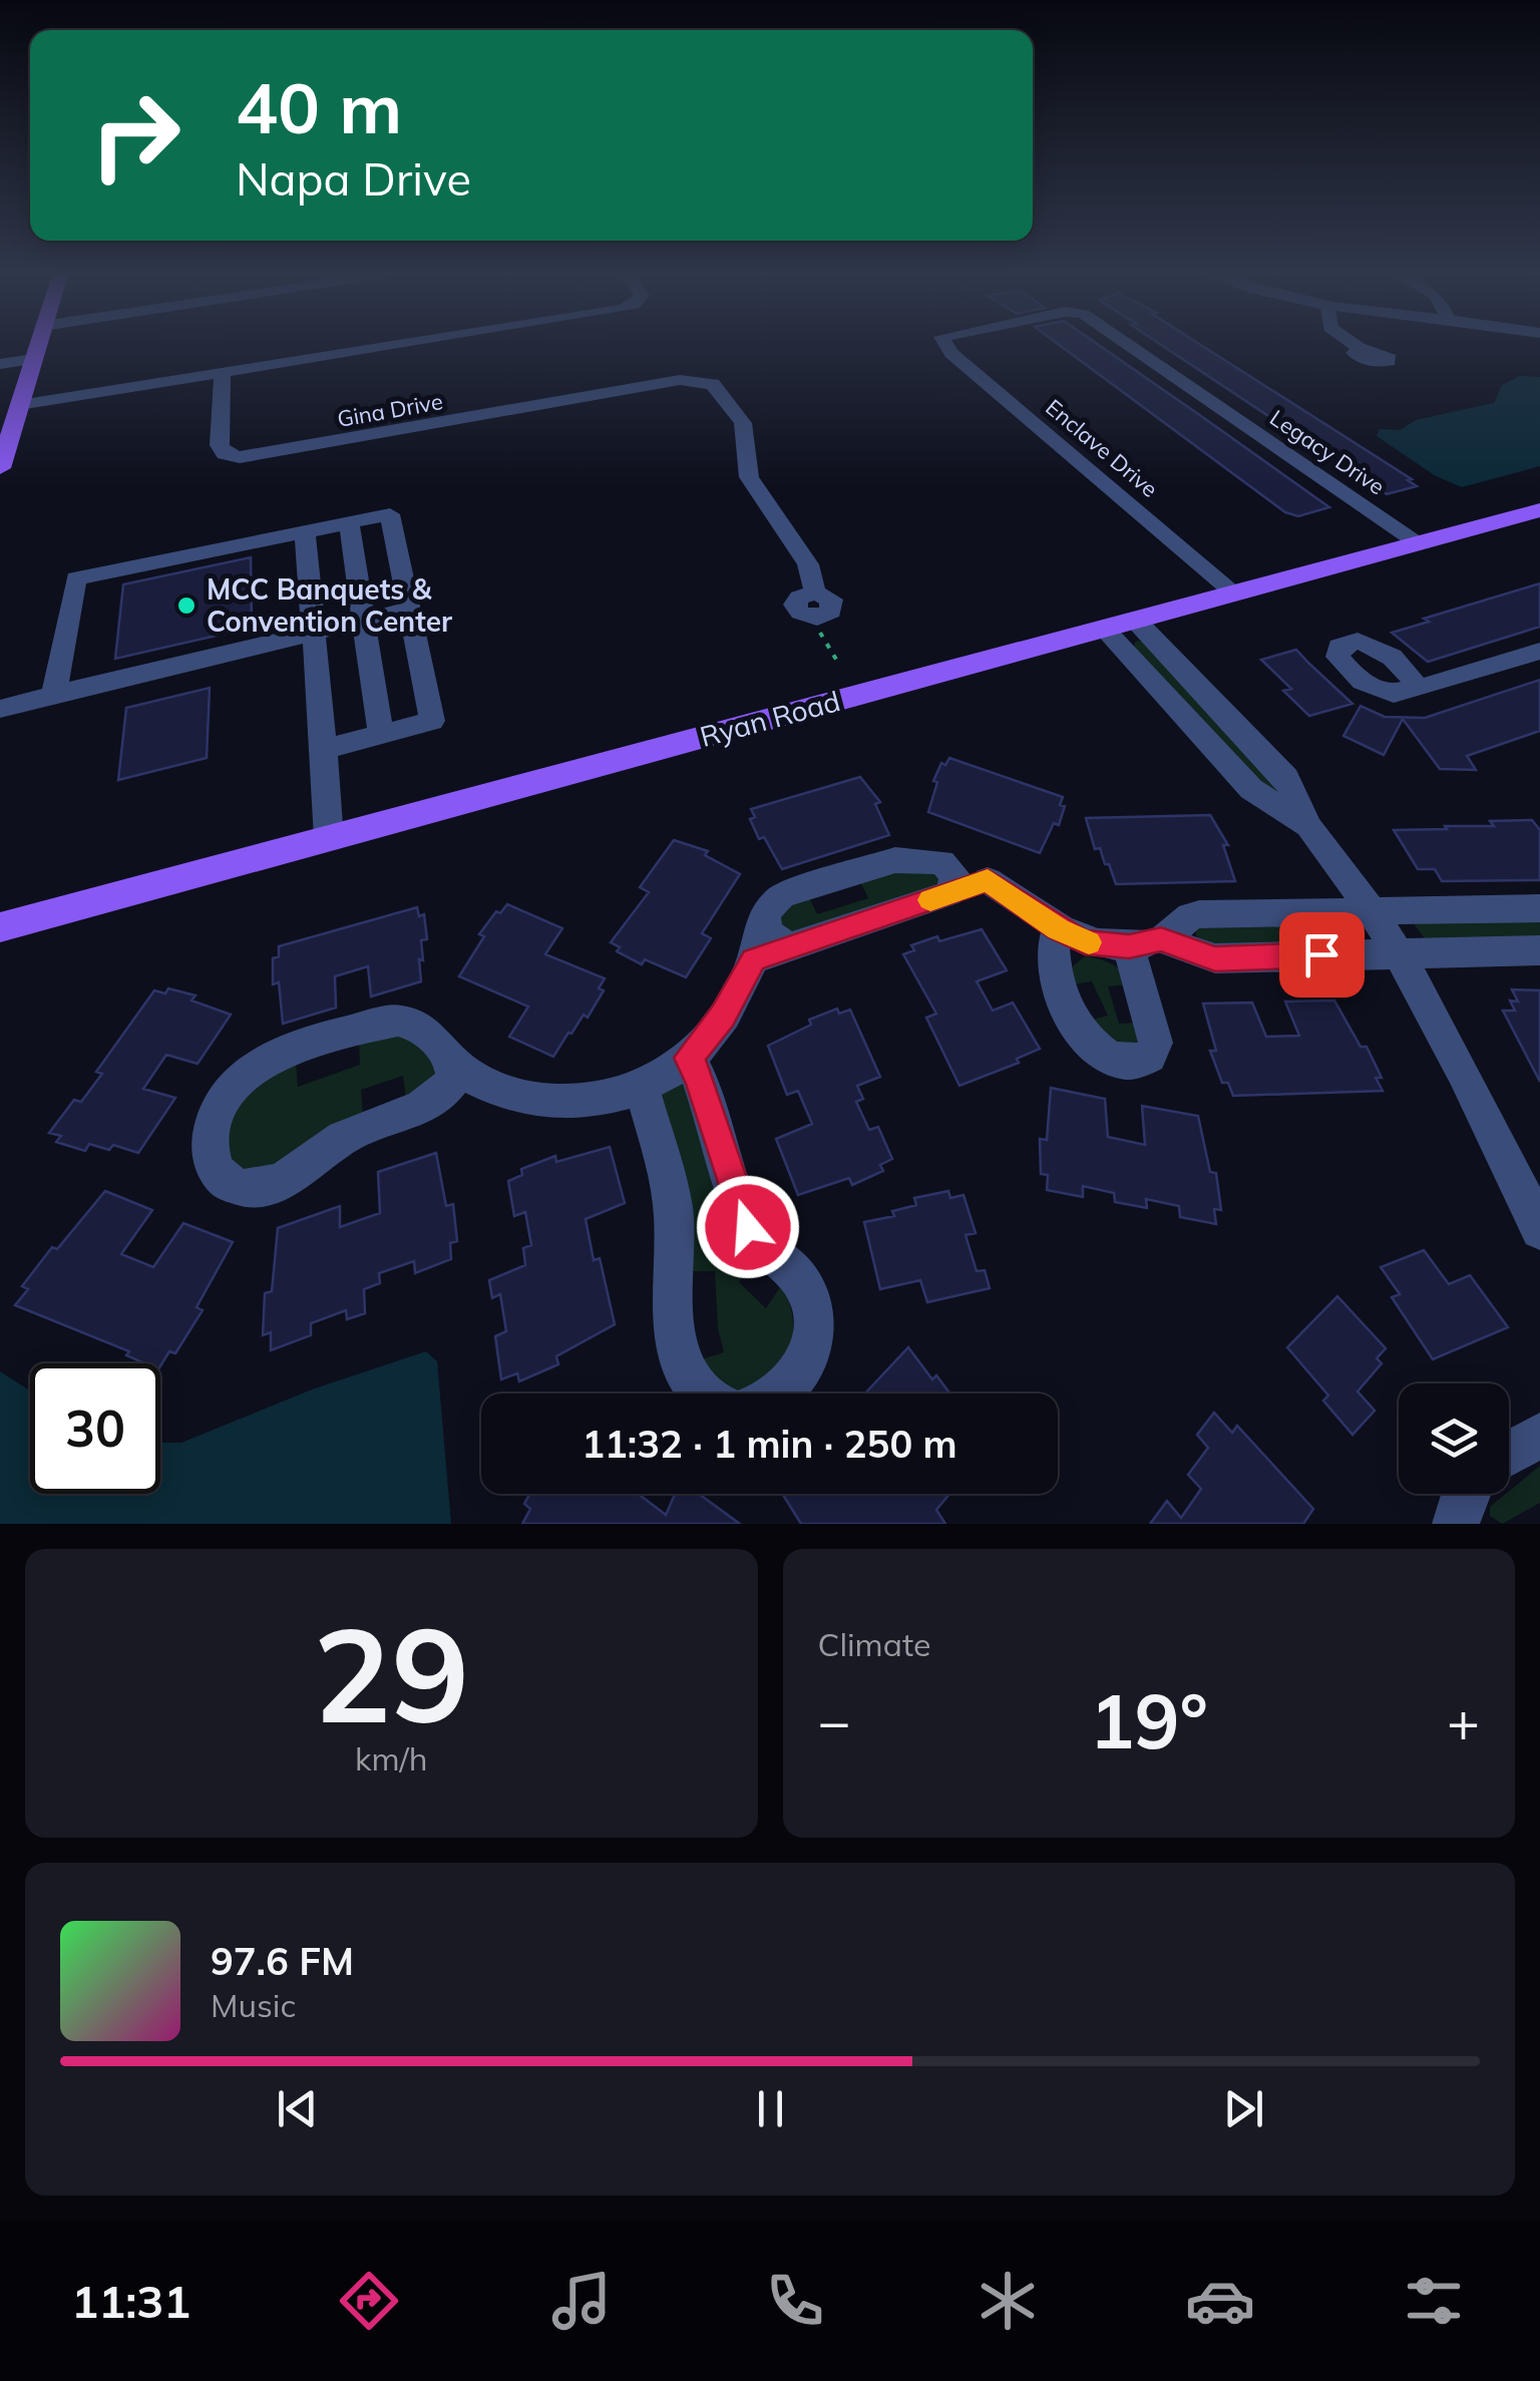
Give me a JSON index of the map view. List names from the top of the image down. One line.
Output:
{"streets":{"main road":["Ryan Road"],"street":["Gina Drive","Enclave Drive","Legacy Drive"]},"crossings":[["Enclave Drive","Ryan Road"],["Legacy Drive","Ryan Road"]],"places":["MCC Banquets & Convention Center"],"page":{"turn":["40 m","Napa Drive"],"limit":"30","trip":"11:32 · 1 min · 250 m","tile":[["29","km/h"],"Climate"],"heat":["−","19°","+"],"song":["97.6 FM","Music"],"tabs":"11:31"}}
